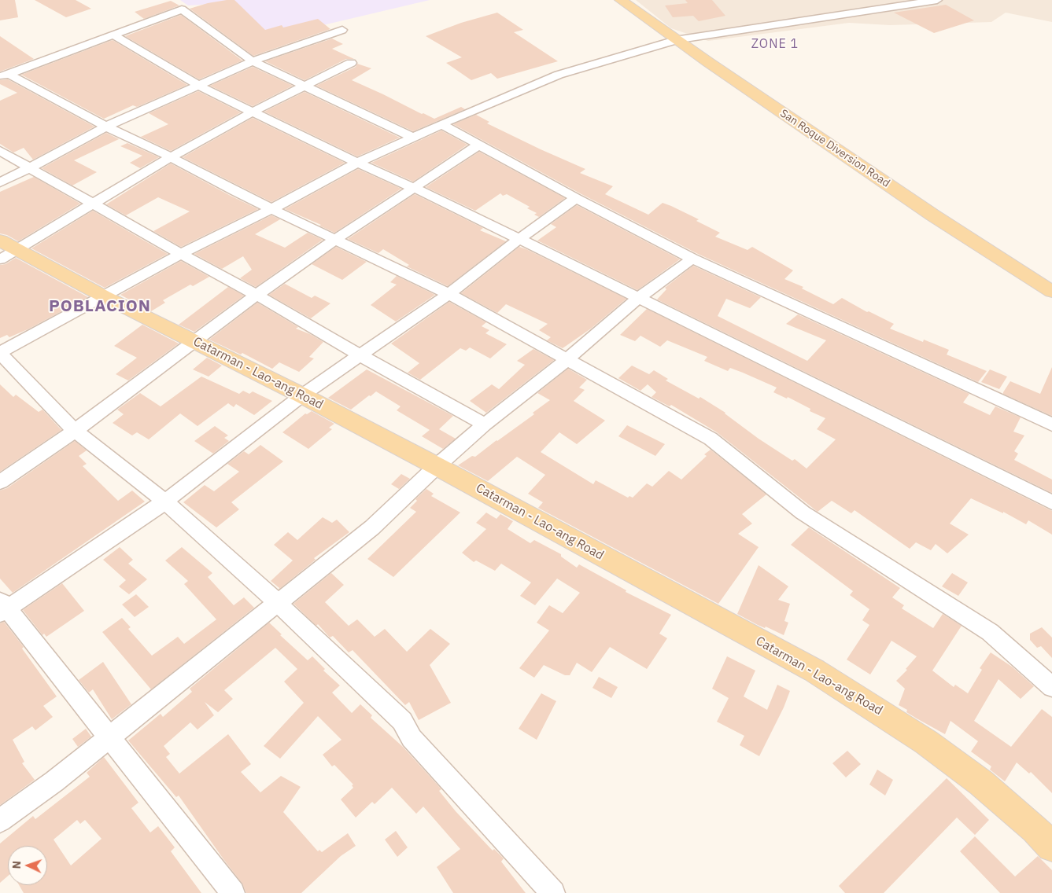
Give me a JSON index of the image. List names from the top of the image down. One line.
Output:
{"streets":{"main road":["San Roque Diversion Road","Catarman - Lao-ang Road"]},"districts":["ZONE 1","POBLACION"],"north":"left"}
